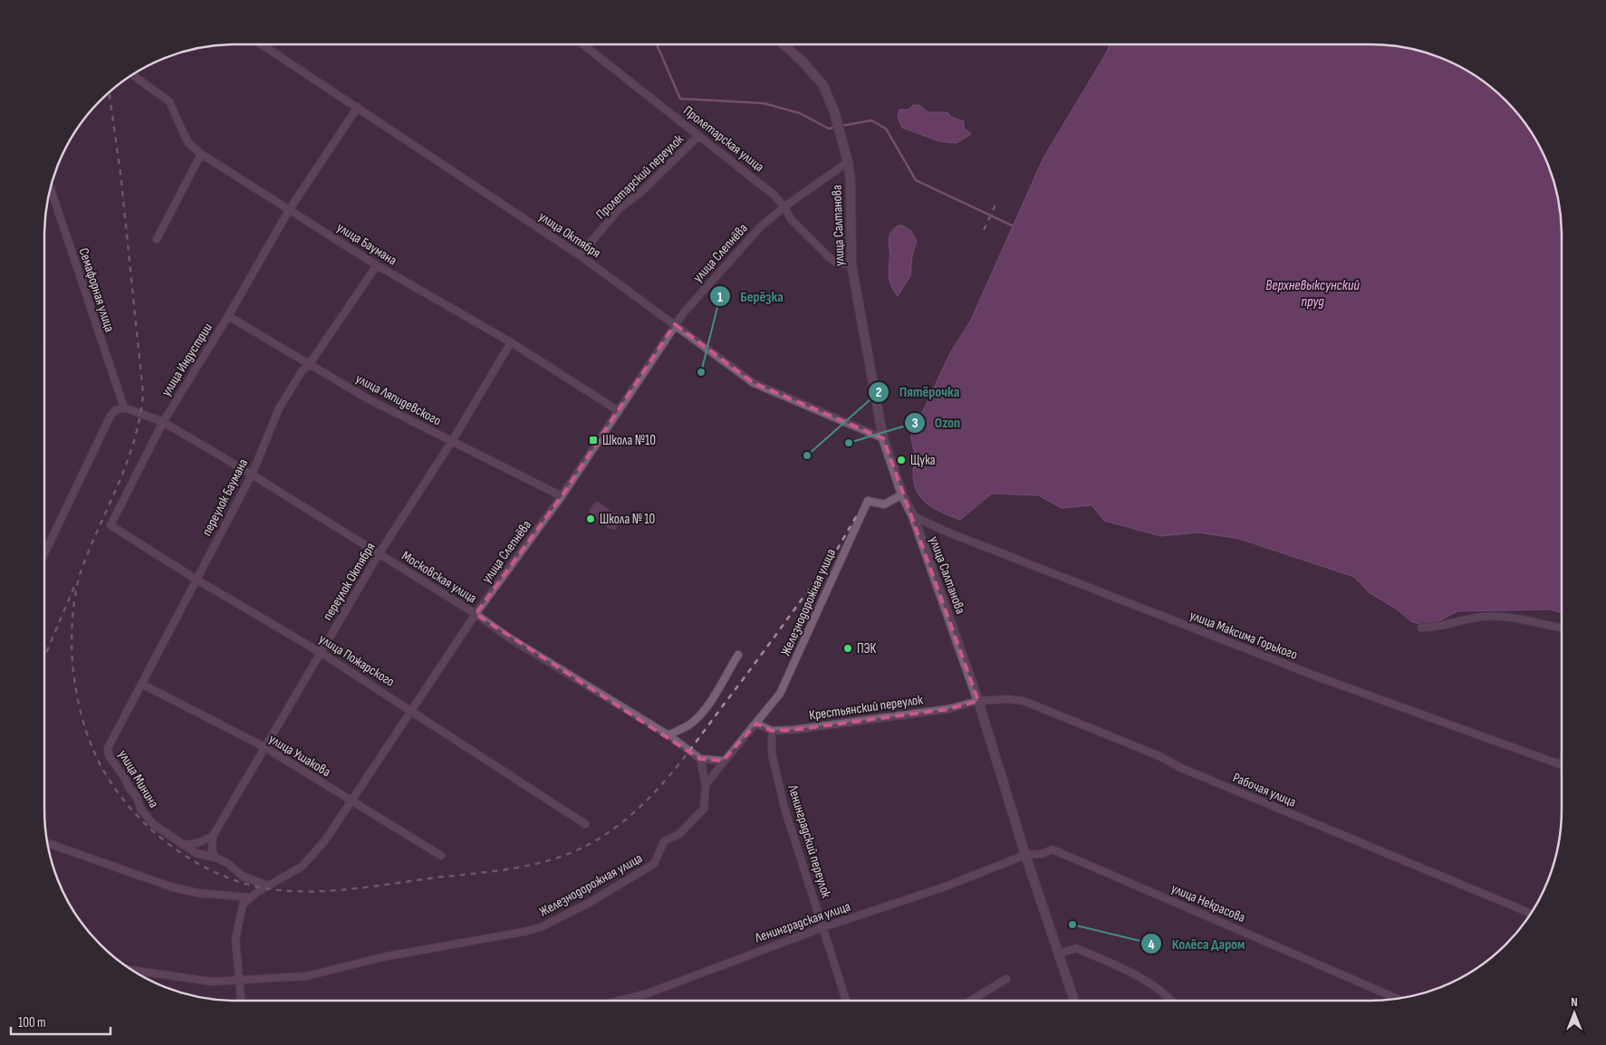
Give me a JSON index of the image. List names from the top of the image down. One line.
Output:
{"streets":{"main road":["улица Салтанова"],"street":["Пролетарская улица","Пролетарский переулок","улица Октября","улица Баумана","улица Слепнёва","Семафорная улица","улица Индустрии","улица Ляпидевского","переулок Баумана","Московская улица","переулок Октября","Железнодорожная улица","улица Максима Горького","улица Пожарского","Крестьянский переулок","улица Ушакова","улица Минина","Рабочая улица","Ленинградский переулок","улица Некрасова","Ленинградская улица"]},"crossings":[["Пролетарская улица","Пролетарский переулок"],["Пролетарская улица","улица Салтанова"],["Пролетарская улица","улица Слепнёва"],["Пролетарский переулок","улица Октября"],["улица Салтанова","улица Октября"],["улица Салтанова","улица Слепнёва"],["улица Салтанова","Железнодорожная улица"],["улица Салтанова","улица Максима Горького"],["улица Салтанова","Крестьянский переулок"],["улица Салтанова","Рабочая улица"],["улица Салтанова","улица Некрасова"],["улица Салтанова","Ленинградская улица"],["улица Октября","улица Слепнёва"],["улица Октября","улица Индустрии"],["улица Баумана","улица Слепнёва"],["улица Баумана","улица Индустрии"],["улица Баумана","переулок Баумана"],["улица Баумана","переулок Октября"],["улица Слепнёва","улица Ляпидевского"],["улица Слепнёва","Московская улица"],["улица Слепнёва","Железнодорожная улица"],["улица Слепнёва","улица Пожарского"],["улица Слепнёва","улица Ушакова"],["улица Слепнёва","улица Минина"],["улица Индустрии","улица Ляпидевского"],["улица Индустрии","Московская улица"],["улица Индустрии","улица Пожарского"],["улица Ляпидевского","переулок Баумана"],["улица Ляпидевского","переулок Октября"],["переулок Баумана","Московская улица"],["переулок Баумана","улица Пожарского"],["переулок Баумана","улица Ушакова"],["переулок Баумана","улица Минина"],["Московская улица","переулок Октября"],["переулок Октября","улица Пожарского"],["переулок Октября","улица Ушакова"],["Железнодорожная улица","Крестьянский переулок"],["Крестьянский переулок","Рабочая улица"],["Крестьянский переулок","Ленинградский переулок"],["Ленинградский переулок","Ленинградская улица"],["улица Некрасова","Ленинградская улица"]],"water":["Верхневыксунский пруд"],"places":{"other":["Берёзка","Ozon","Пятёрочка","Щука","Школа № 10","ПЭК","Колёса Даром"],"transit":["Школа №10"]},"scale_bar":"100 m","north":"top"}
